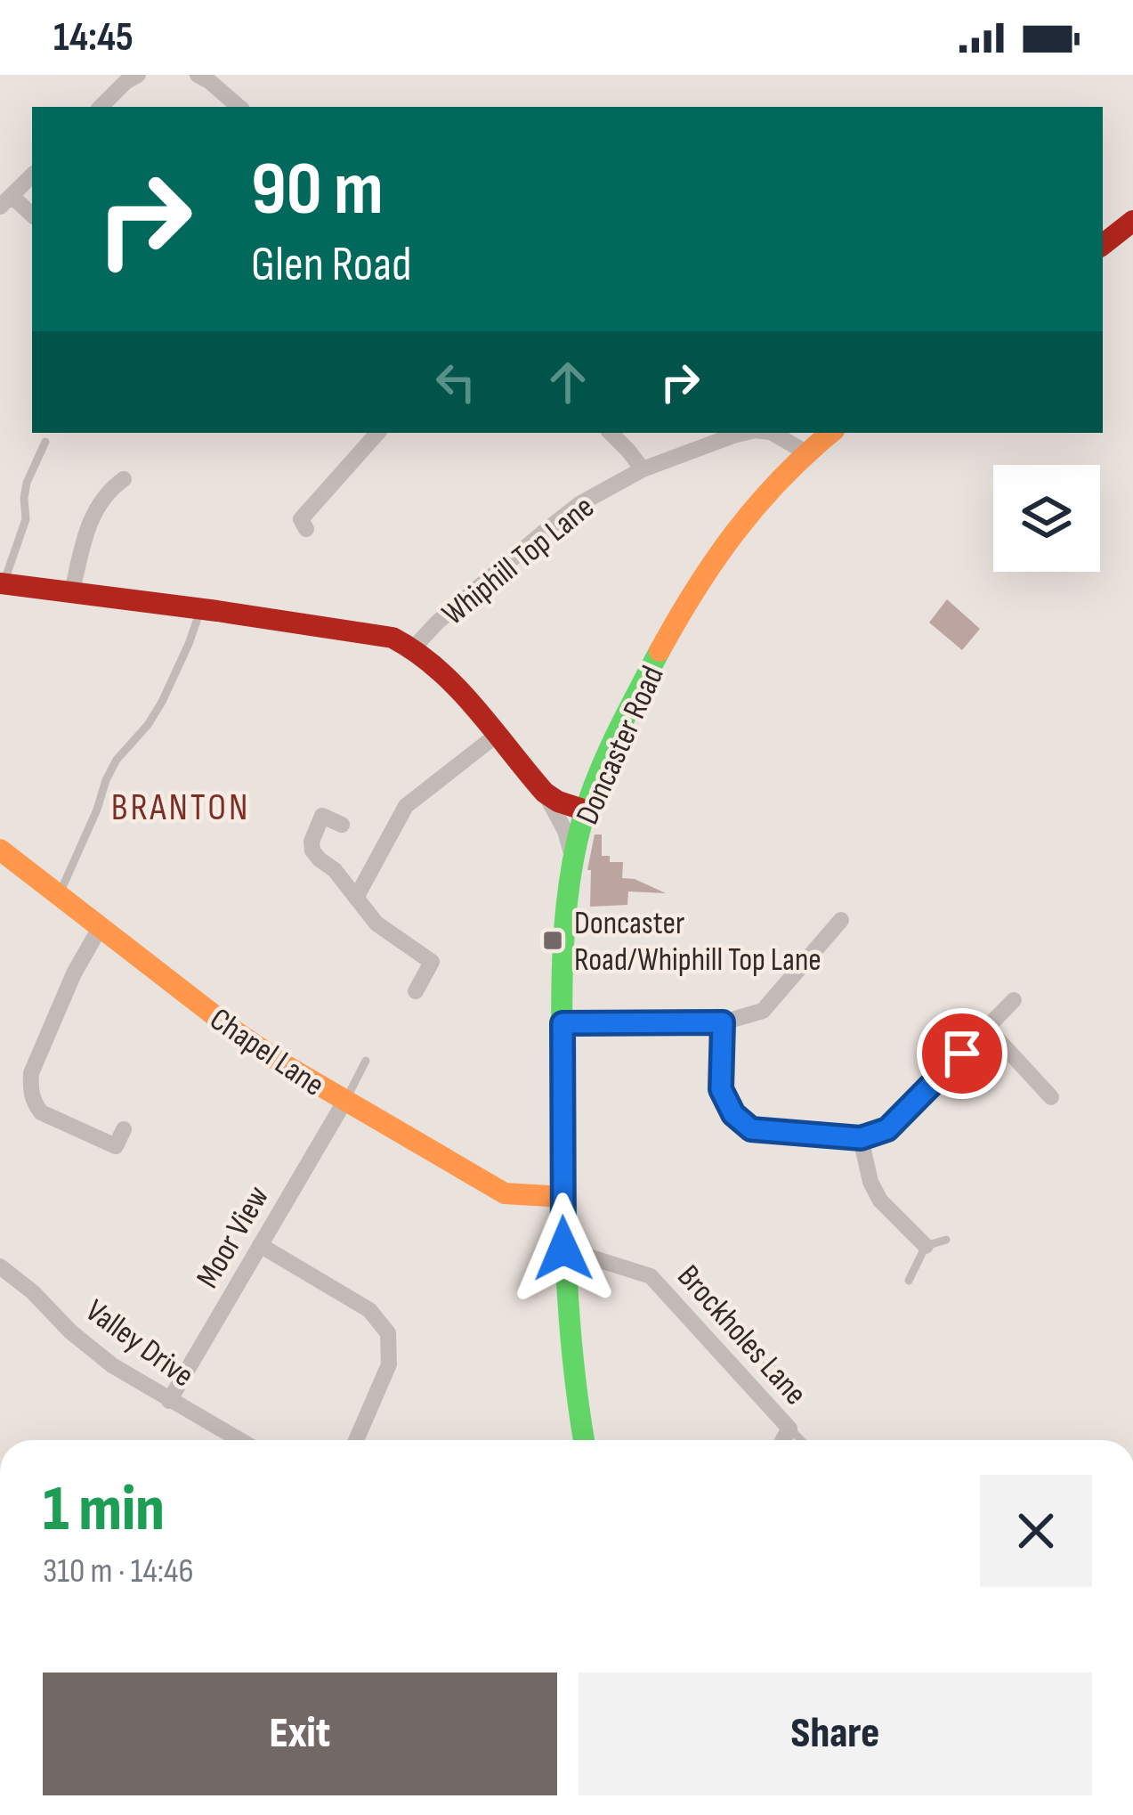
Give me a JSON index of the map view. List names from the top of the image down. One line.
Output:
{"streets":{"street":["Whiphill Top Lane","Doncaster Road","Chapel Lane","Moor View","Brockholes Lane","Valley Drive"]},"crossings":[["Whiphill Top Lane","Doncaster Road"],["Doncaster Road","Chapel Lane"],["Doncaster Road","Brockholes Lane"],["Chapel Lane","Moor View"],["Moor View","Valley Drive"]],"districts":["BRANTON"],"places":{"transit":["Doncaster Road/Whiphill Top Lane"]},"page":{"status":"14:45","turn":["90 m","Glen Road"],"heading":["1 min","310 m · 14:46"],"buttons":["Exit","Share"]}}
